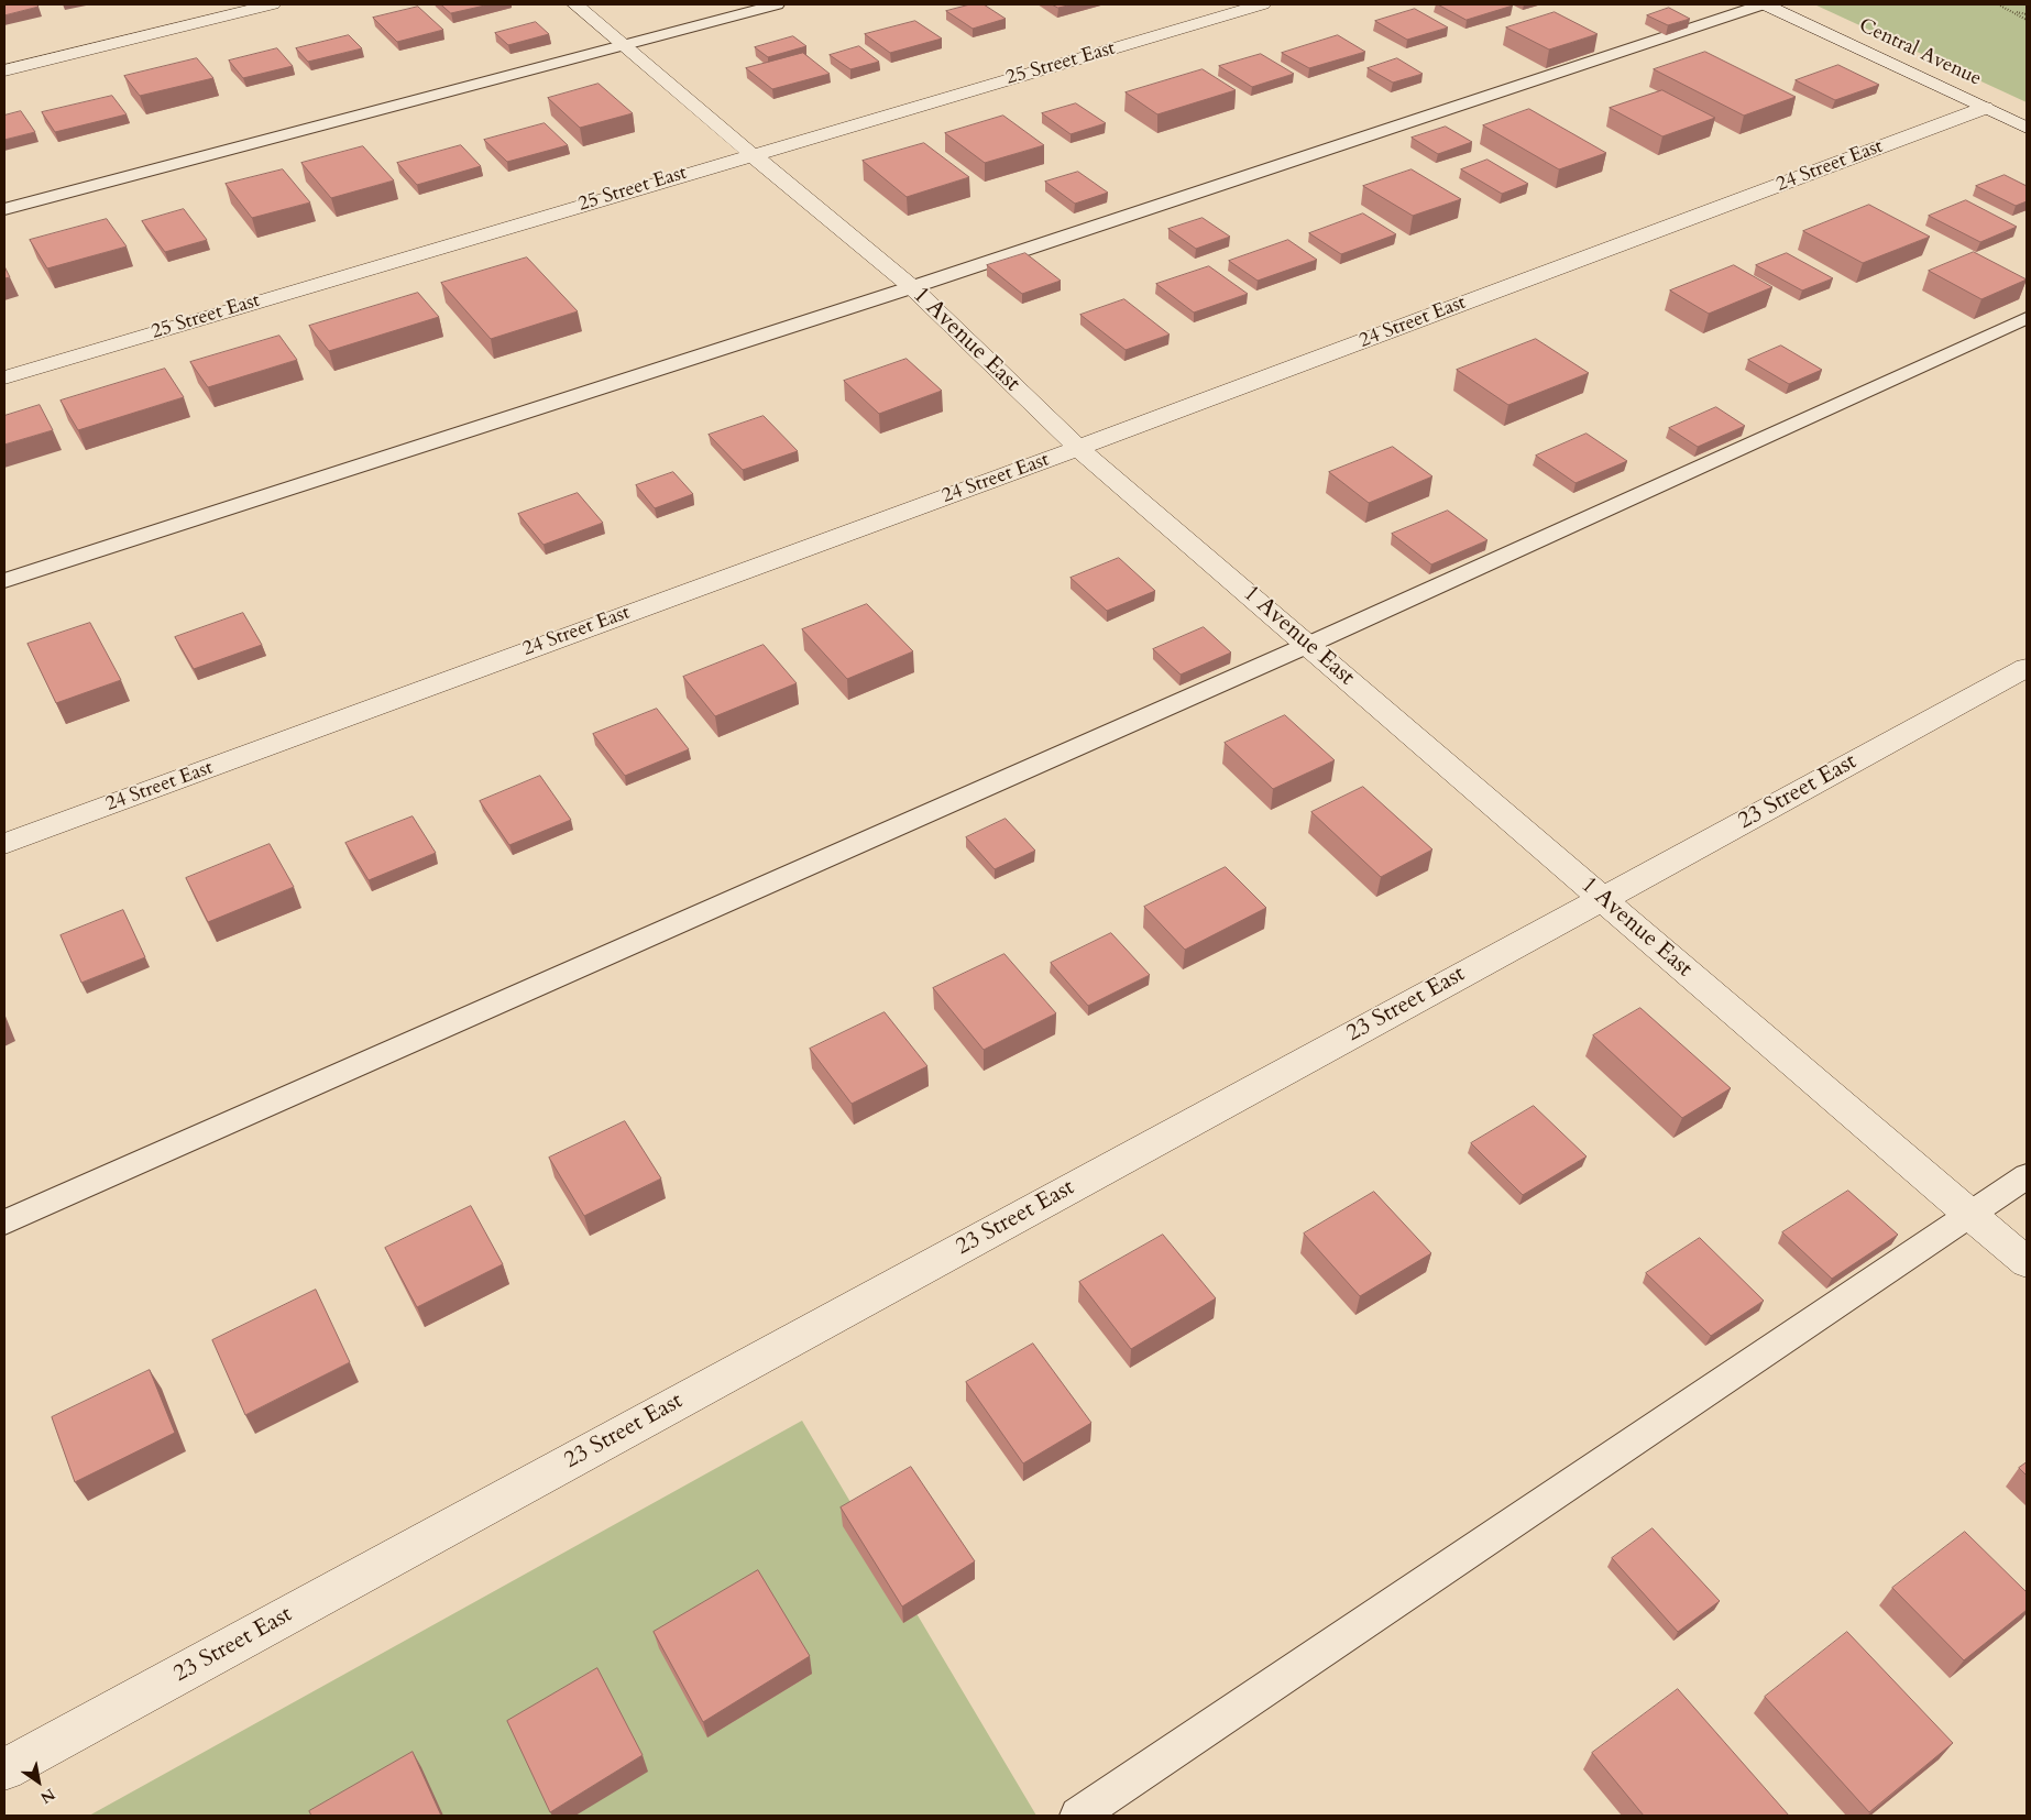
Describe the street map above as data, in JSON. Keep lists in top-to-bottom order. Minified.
{"streets":{"street":["Central Avenue","25 Street East","24 Street East","1 Avenue East","23 Street East"]},"crossings":[["Central Avenue","24 Street East"],["25 Street East","1 Avenue East"],["24 Street East","1 Avenue East"],["1 Avenue East","23 Street East"]],"north":"bottom right"}
